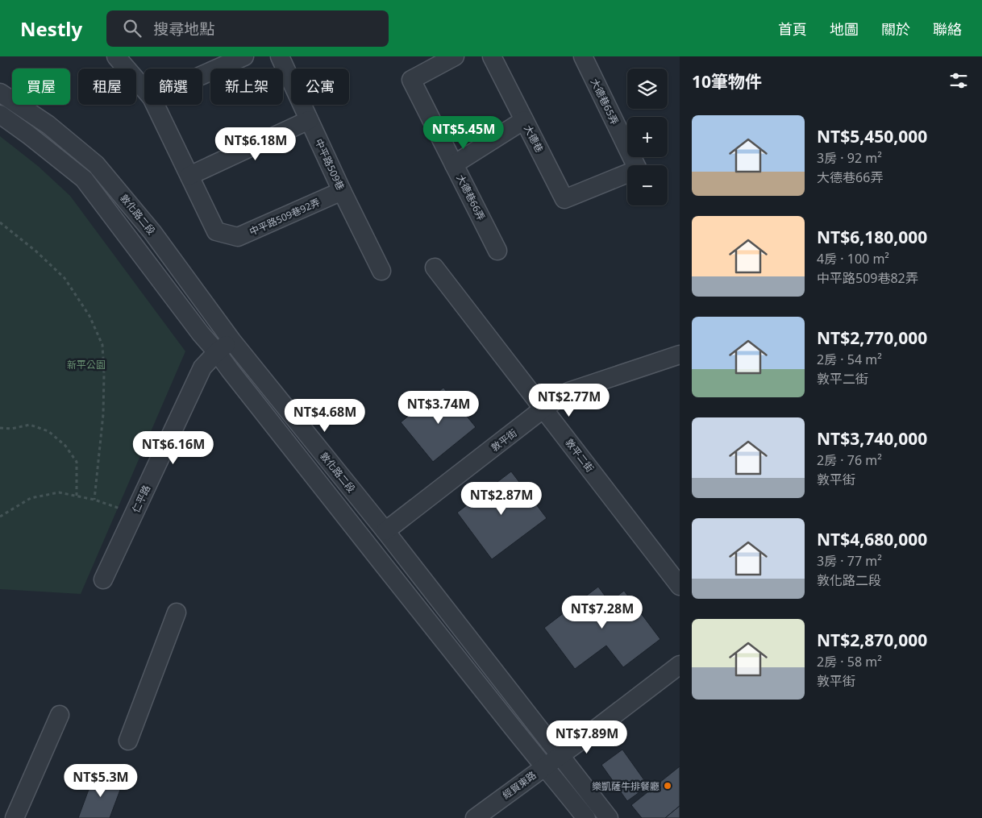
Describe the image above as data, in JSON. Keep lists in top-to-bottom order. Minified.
{"streets":{"street":["大德巷65弄","大德巷","中平路509巷","大德巷66弄","敦化路二段","中平路509巷92弄","敦平街","敦平二街","仁平路","經貿東路"]},"crossings":[["大德巷65弄","大德巷"],["中平路509巷","中平路509巷92弄"],["敦化路二段","敦平街"],["敦化路二段","仁平路"],["敦化路二段","經貿東路"],["敦平街","敦平二街"]],"parks":["新平公園"],"places":["樂凱薩牛排餐廳"],"page":{"header":"Nestly","search":"搜尋地點","nav":["首頁","地圖","關於","聯絡"],"heading":"10筆物件","map_buttons":["+","−"],"chip":["買屋","租屋","篩選","新上架","公寓"],"list":[{"name":"NT$5,450,000","note":"3房 · 92 m² · 大德巷66弄"},{"name":"NT$6,180,000","note":"4房 · 100 m² · 中平路509巷82弄"},{"name":"NT$2,770,000","note":"2房 · 54 m² · 敦平二街"},{"name":"NT$3,740,000","note":"2房 · 76 m² · 敦平街"},{"name":"NT$4,680,000","note":"3房 · 77 m² · 敦化路二段"},{"name":"NT$2,870,000","note":"2房 · 58 m² · 敦平街"}],"price":["NT$5.45M","NT$6.18M","NT$2.77M","NT$3.74M","NT$4.68M","NT$6.16M","NT$2.87M","NT$7.28M","NT$7.89M","NT$5.3M"]}}
